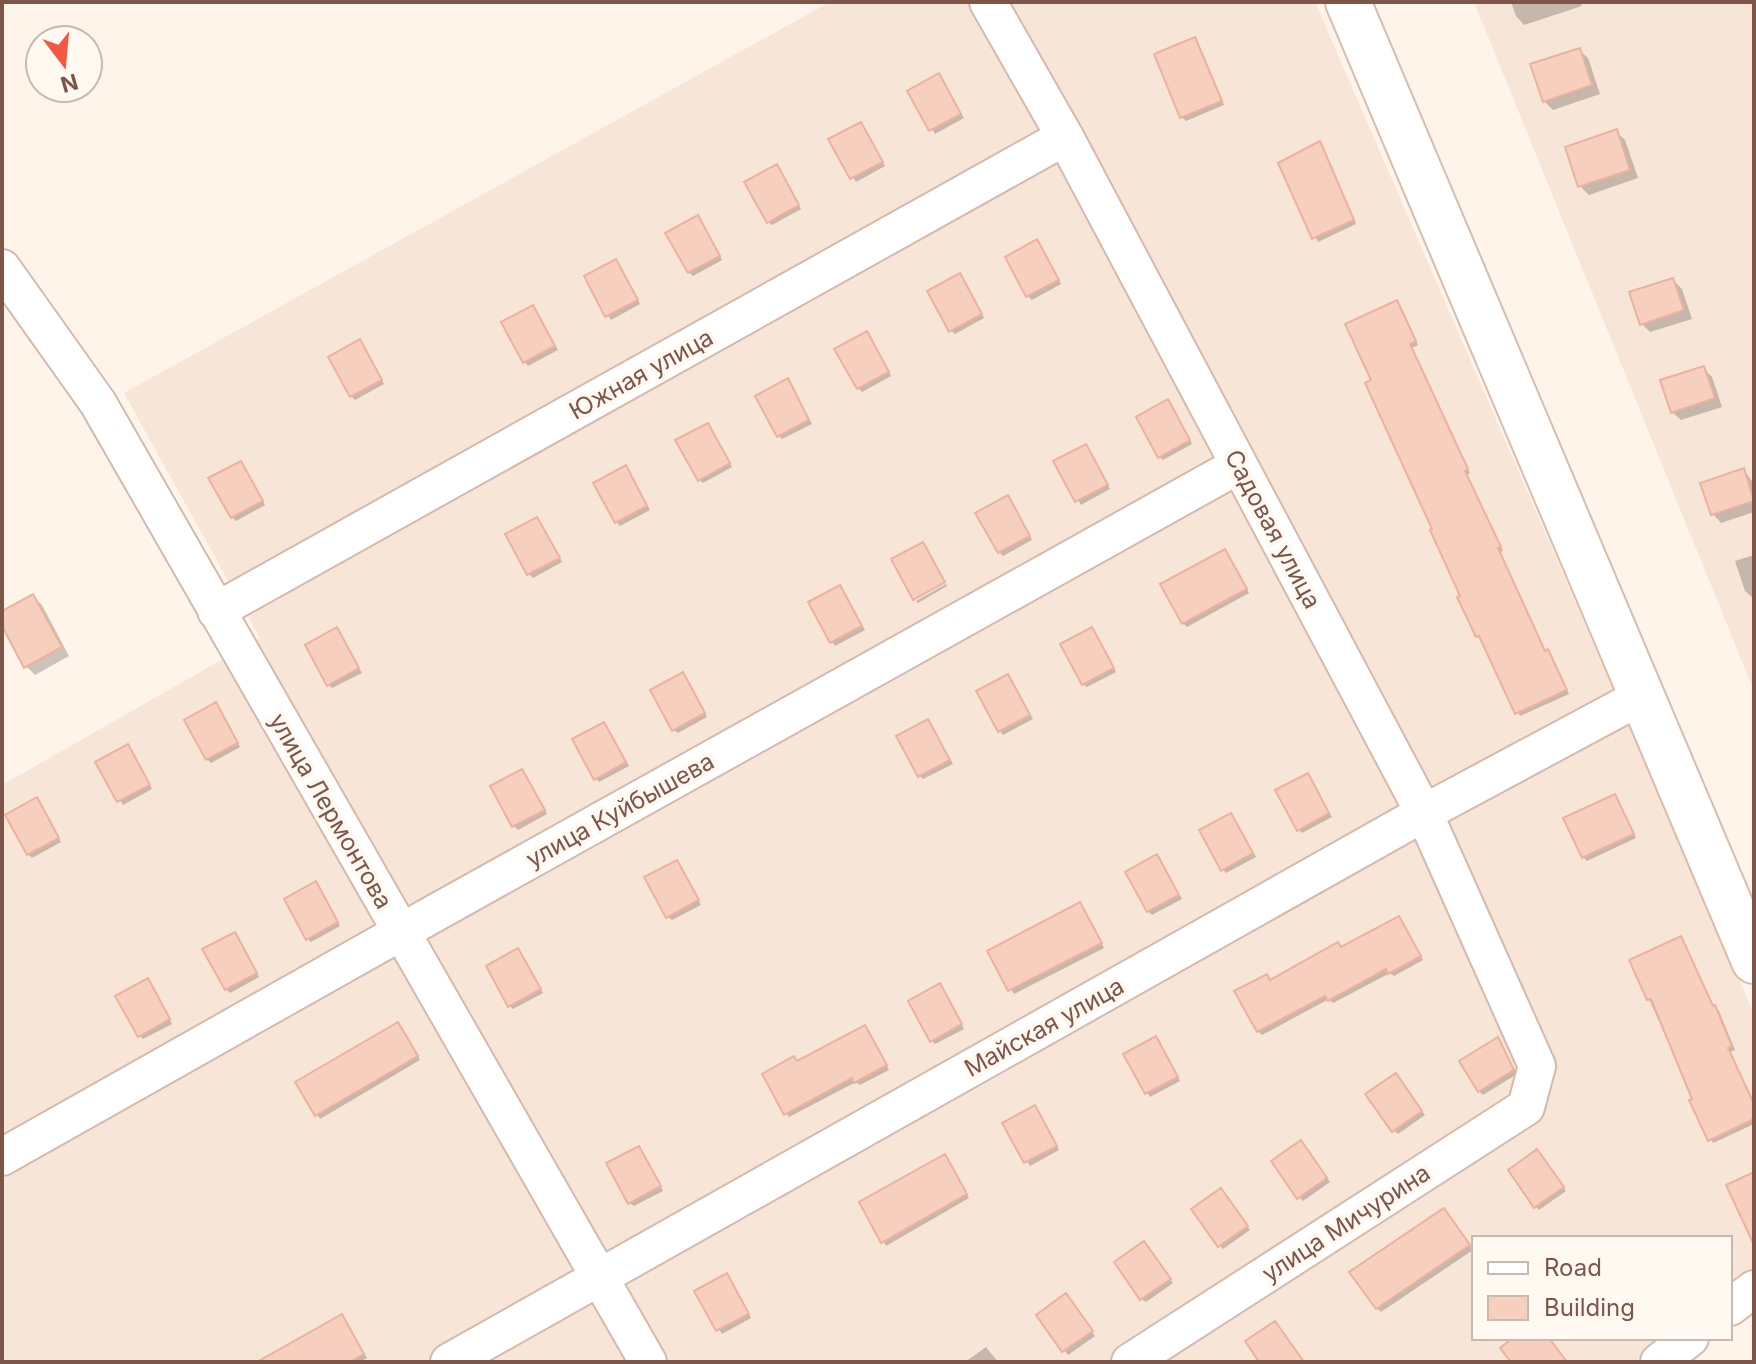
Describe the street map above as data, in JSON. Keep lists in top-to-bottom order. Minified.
{"streets":{"street":["Южная улица","Садовая улица","улица Куйбышева","улица Лермонтова","Майская улица","улица Мичурина"]},"crossings":[["Южная улица","Садовая улица"],["Южная улица","улица Лермонтова"],["Садовая улица","улица Куйбышева"],["Садовая улица","Майская улица"],["Садовая улица","улица Мичурина"],["улица Куйбышева","улица Лермонтова"],["улица Лермонтова","Майская улица"]],"legend":["Road","Building"],"north":"bottom"}
